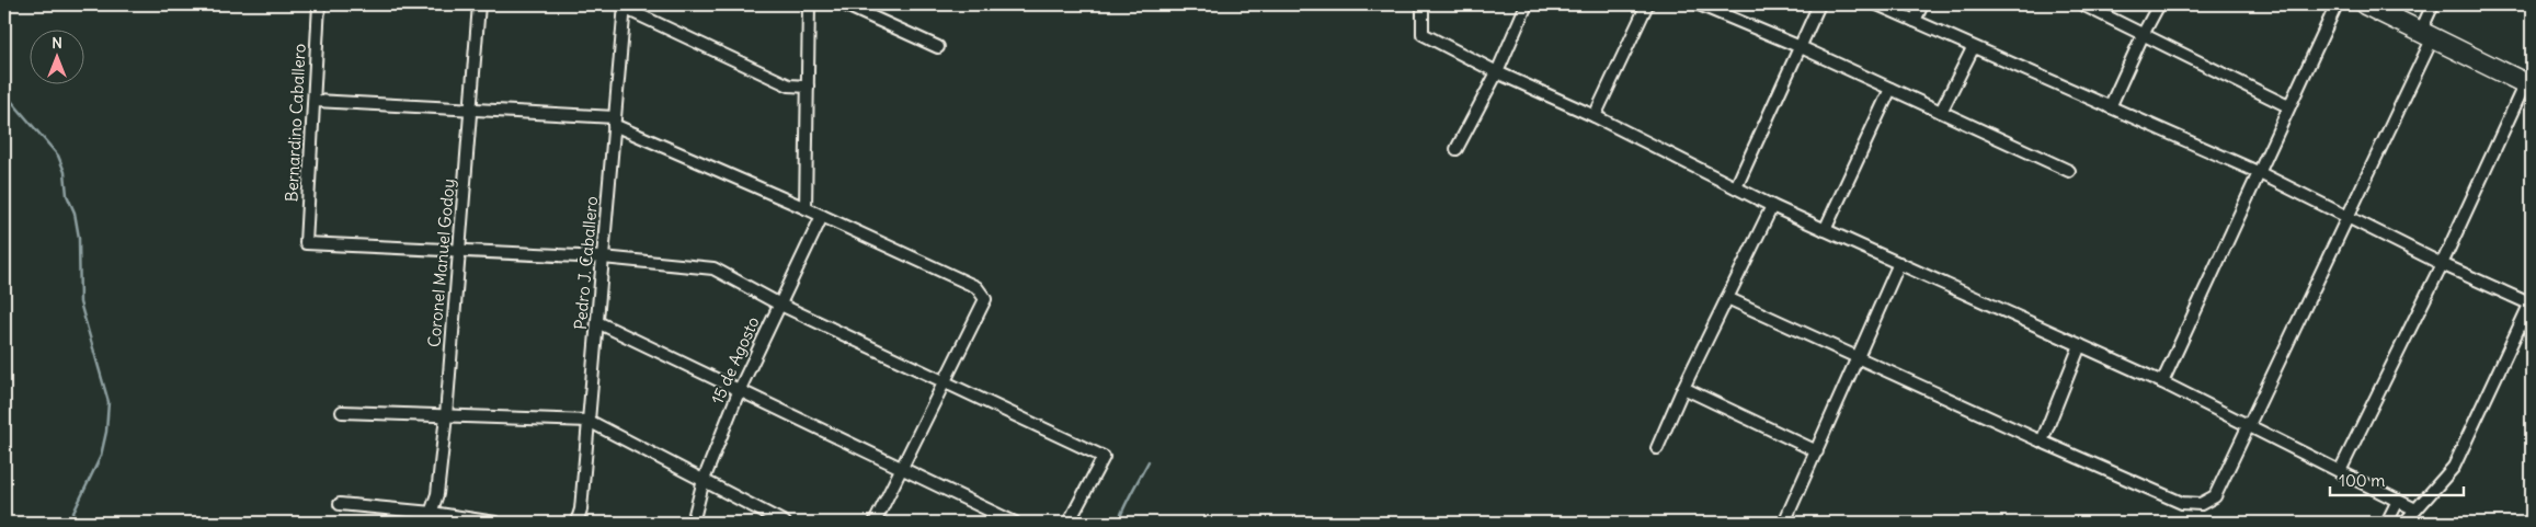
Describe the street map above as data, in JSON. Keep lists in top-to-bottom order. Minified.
{"streets":{"street":["Bernardino Caballero","Coronel Manuel Godoy","Pedro J. Caballero","15 de Agosto"]},"crossings":[["Bernardino Caballero","Coronel Manuel Godoy"]],"scale_bar":"100 m","north":"top"}
